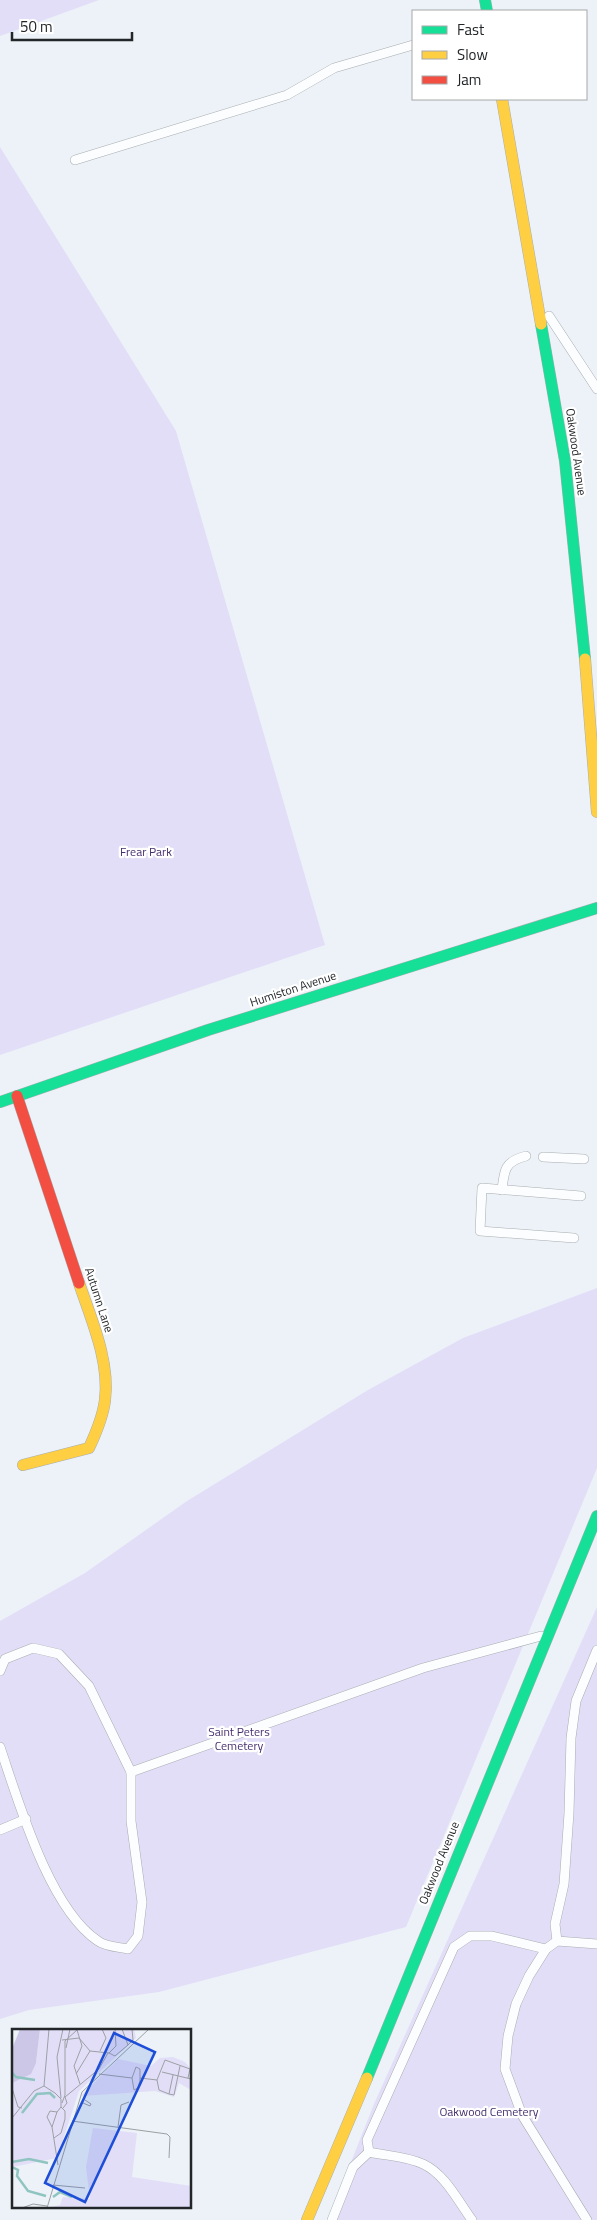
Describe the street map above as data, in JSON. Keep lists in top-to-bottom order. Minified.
{"streets":{"main road":["Oakwood Avenue","Humiston Avenue","Autumn Lane"]},"crossings":[["Humiston Avenue","Autumn Lane"]],"parks":["Frear Park","Saint Peters Cemetery","Oakwood Cemetery"],"legend":["Fast","Slow","Jam"],"scale_bar":"50 m"}
